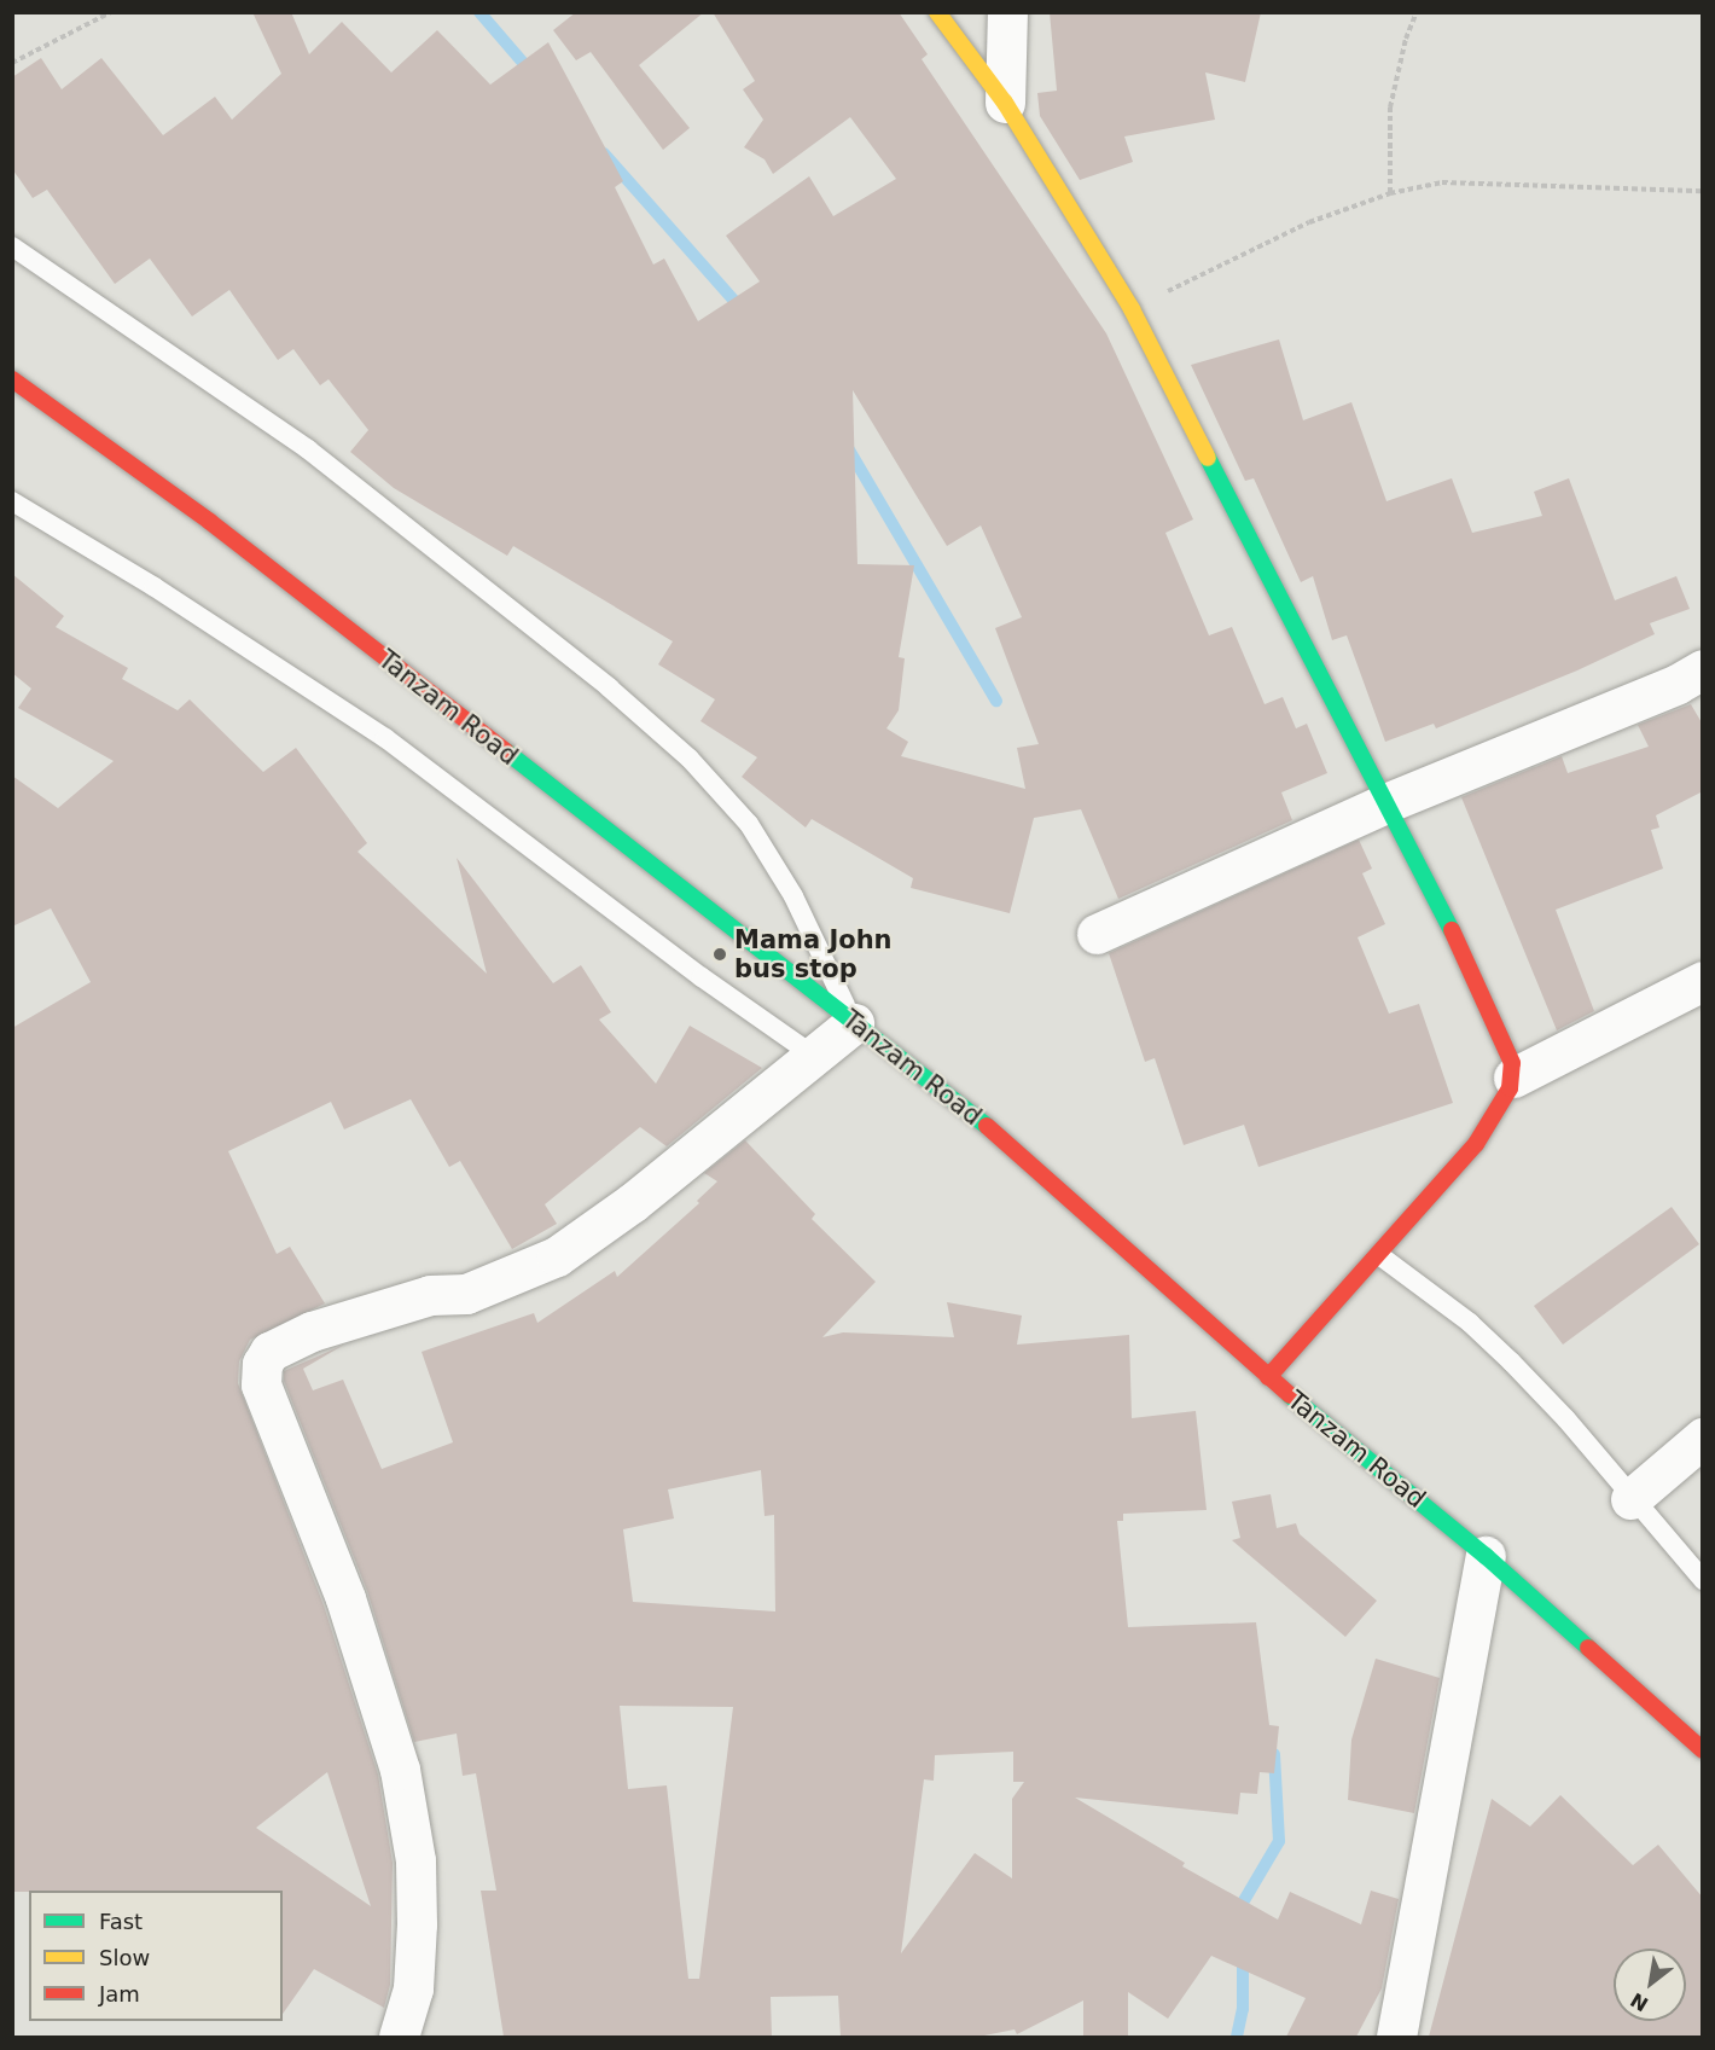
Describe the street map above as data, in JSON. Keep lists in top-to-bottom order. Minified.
{"streets":{"main road":["Tanzam Road"]},"places":["Mama John bus stop"],"legend":["Fast","Slow","Jam"],"north":"bottom left"}
